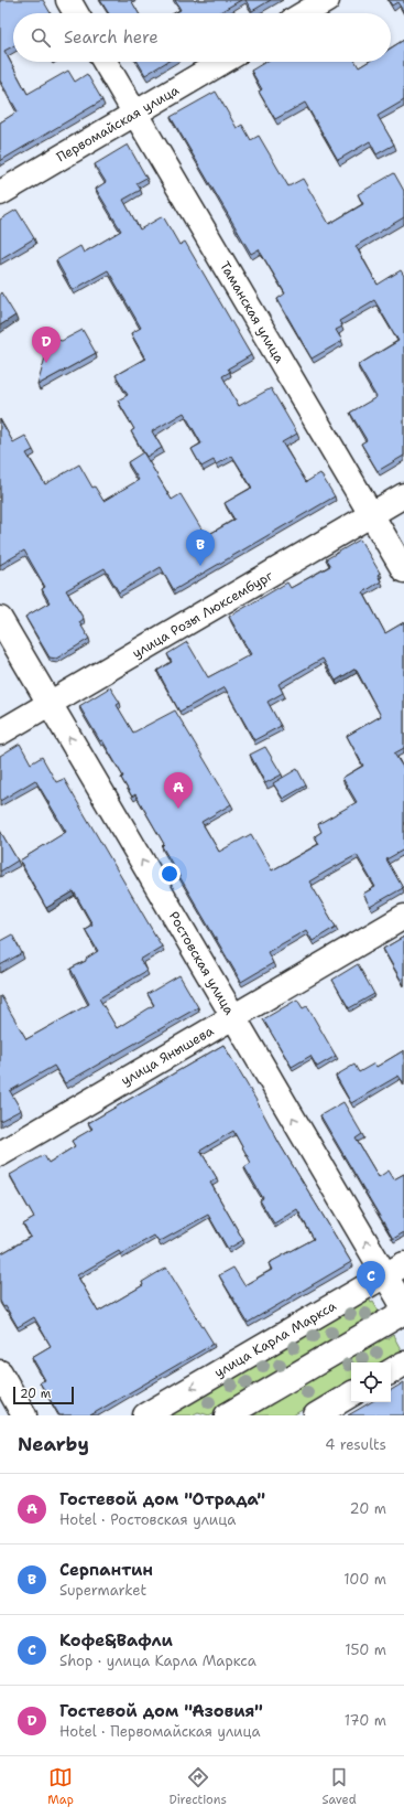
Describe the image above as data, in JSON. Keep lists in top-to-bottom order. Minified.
{"streets":{"street":["Первомайская улица","Таманская улица","улица Розы Люксембург","Ростовская улица","улица Янышева","улица Карла Маркса"]},"crossings":[["Первомайская улица","Таманская улица"],["Таманская улица","улица Розы Люксембург"],["улица Розы Люксембург","Ростовская улица"],["Ростовская улица","улица Янышева"],["Ростовская улица","улица Карла Маркса"]],"one_way":["Ростовская улица"],"scale_bar":"20 m","page":{"search":"Search here","pins":["D","B","A","C"],"scale":"20 m","heading":["Nearby","4 results"],"list":[{"mark":"A","name":"Гостевой дом \"Отрада\"","note":"Hotel · Ростовская улица","value":"20 m"},{"mark":"B","name":"Серпантин","note":"Supermarket","value":"100 m"},{"mark":"C","name":"Кофе&Вафли","note":"Shop · улица Карла Маркса","value":"150 m"},{"mark":"D","name":"Гостевой дом \"Азовия\"","note":"Hotel · Первомайская улица","value":"170 m"}],"nav":["Map","Directions","Saved"]}}
